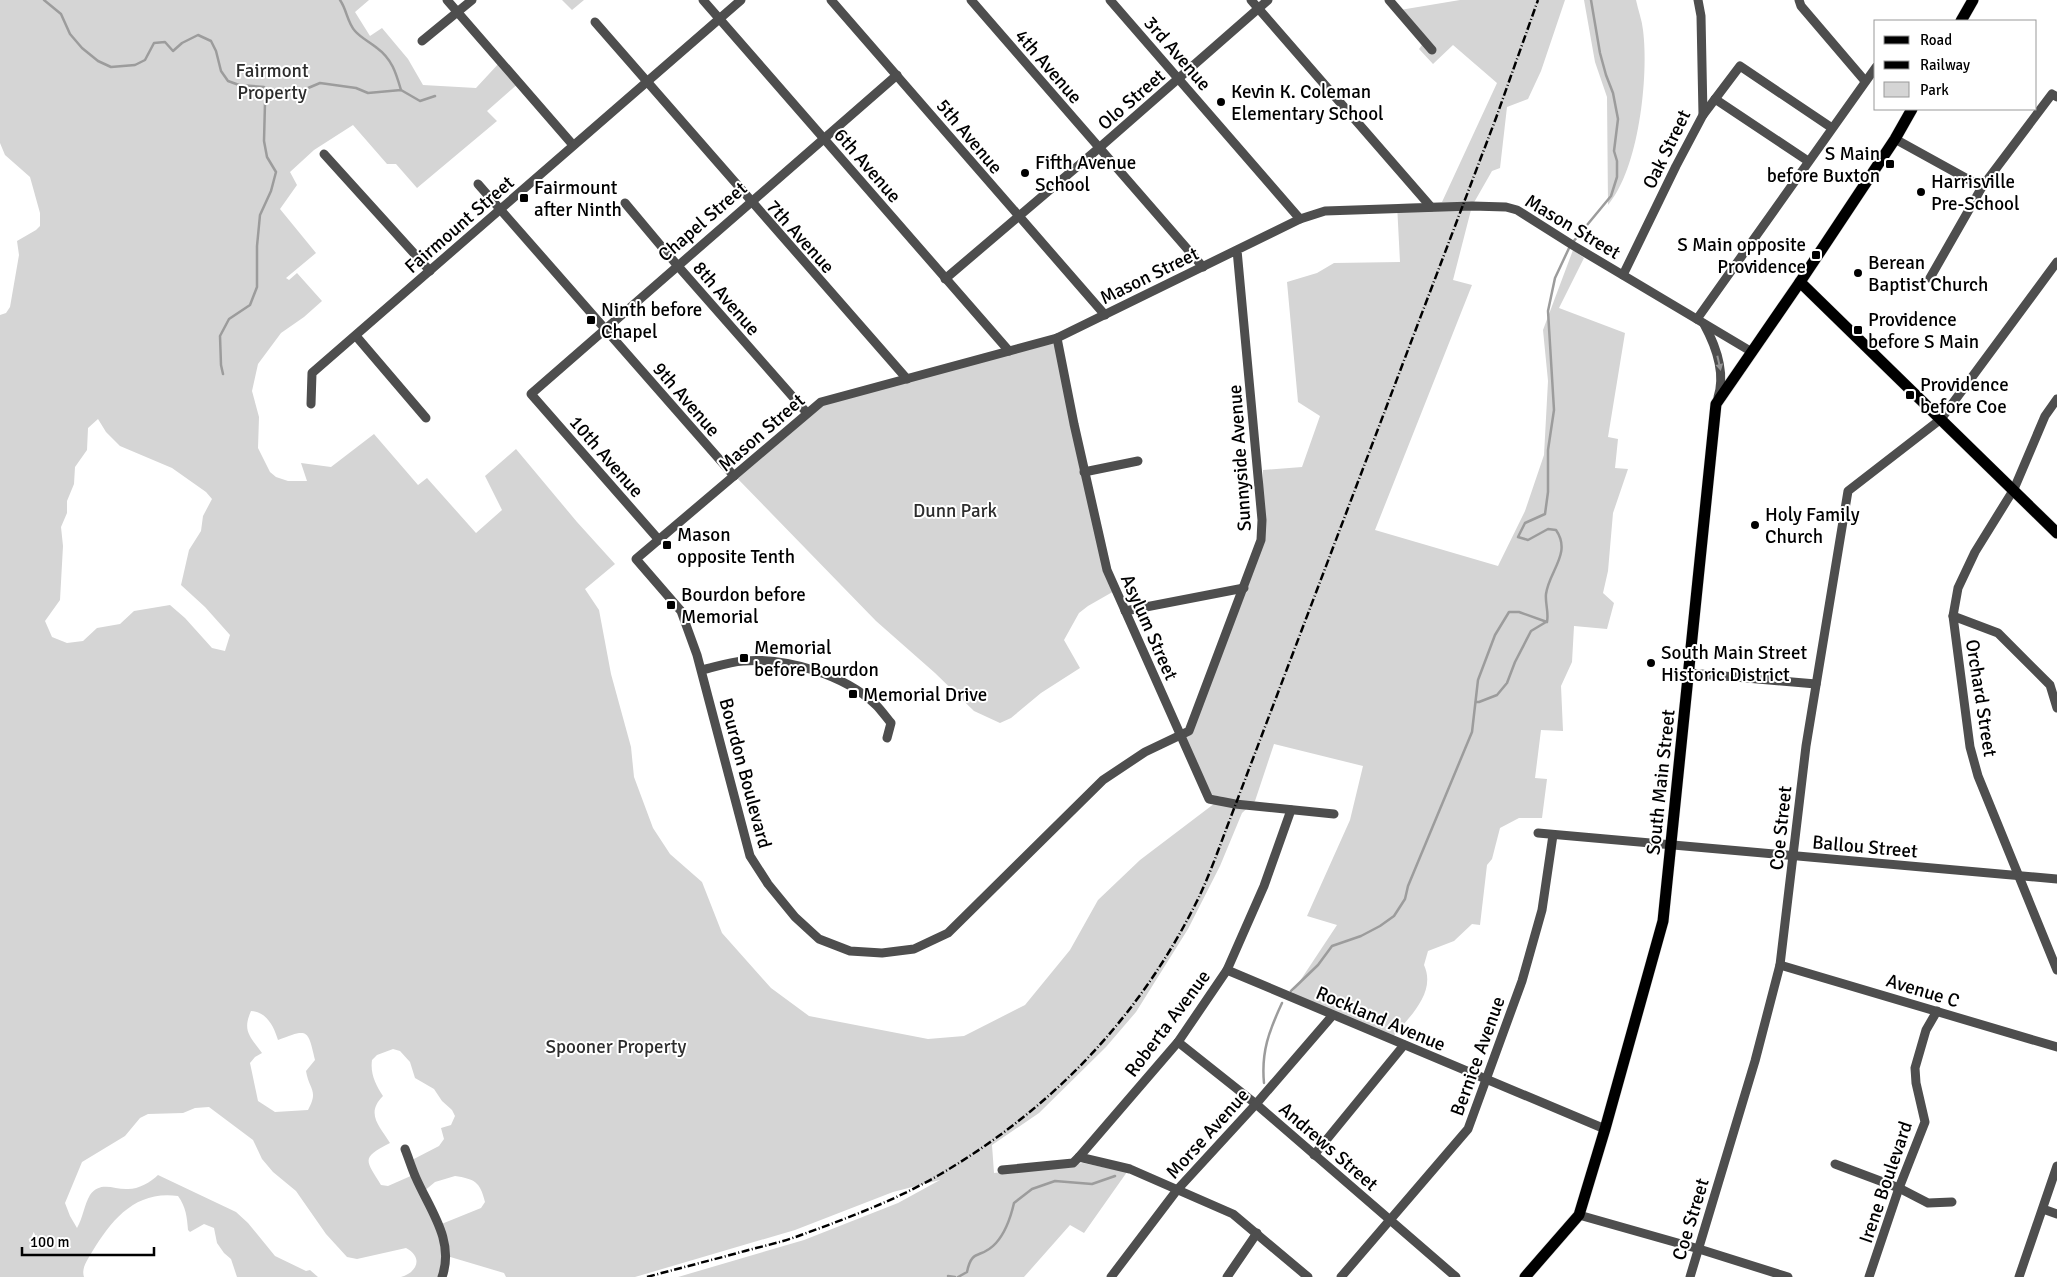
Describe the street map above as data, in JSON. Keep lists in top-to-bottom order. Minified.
{"streets":{"main road":["South Main Street"],"street":["3rd Avenue","4th Avenue","Olo Street","5th Avenue","Oak Street","6th Avenue","Chapel Street","Fairmount Street","Mason Street","7th Avenue","8th Avenue","9th Avenue","10th Avenue","Sunnyside Avenue","Asylum Street","Orchard Street","Bourdon Boulevard","Coe Street","Ballou Street","Avenue C","Rockland Avenue","Roberta Avenue","Bernice Avenue","Morse Avenue","Andrews Street","Irene Boulevard"]},"crossings":[["3rd Avenue","Olo Street"],["3rd Avenue","Mason Street"],["4th Avenue","Olo Street"],["4th Avenue","Mason Street"],["Olo Street","5th Avenue"],["Olo Street","6th Avenue"],["5th Avenue","Chapel Street"],["5th Avenue","Mason Street"],["Oak Street","Mason Street"],["6th Avenue","Chapel Street"],["6th Avenue","Fairmount Street"],["6th Avenue","Mason Street"],["Chapel Street","7th Avenue"],["Chapel Street","8th Avenue"],["Chapel Street","9th Avenue"],["Chapel Street","10th Avenue"],["Fairmount Street","7th Avenue"],["Fairmount Street","9th Avenue"],["Mason Street","7th Avenue"],["Mason Street","8th Avenue"],["Mason Street","9th Avenue"],["Mason Street","10th Avenue"],["Mason Street","Sunnyside Avenue"],["Mason Street","Asylum Street"],["Mason Street","Bourdon Boulevard"],["Mason Street","South Main Street"],["Sunnyside Avenue","Asylum Street"],["Sunnyside Avenue","Bourdon Boulevard"],["Asylum Street","Bourdon Boulevard"],["Asylum Street","Roberta Avenue"],["Orchard Street","Ballou Street"],["South Main Street","Ballou Street"],["South Main Street","Rockland Avenue"],["Coe Street","Ballou Street"],["Coe Street","Avenue C"],["Ballou Street","Bernice Avenue"],["Avenue C","Irene Boulevard"],["Rockland Avenue","Roberta Avenue"],["Rockland Avenue","Bernice Avenue"],["Rockland Avenue","Morse Avenue"],["Roberta Avenue","Andrews Street"],["Bernice Avenue","Andrews Street"],["Morse Avenue","Andrews Street"]],"parks":["Fairmont Property","Dunn Park","Spooner Property"],"places":{"other":["Kevin K. Coleman Elementary School","Fifth Avenue School","Harrisville Pre-School","Berean Baptist Church","Holy Family Church","South Main Street Historic District"],"transit":["S Main before Buxton","Fairmount after Ninth","S Main opposite Providence","Ninth before Chapel","Providence before S Main","Providence before Coe","Mason opposite Tenth","Bourdon before Memorial","Memorial before Bourdon","Memorial Drive"]},"legend":["Road","Railway","Park"],"scale_bar":"100 m"}
